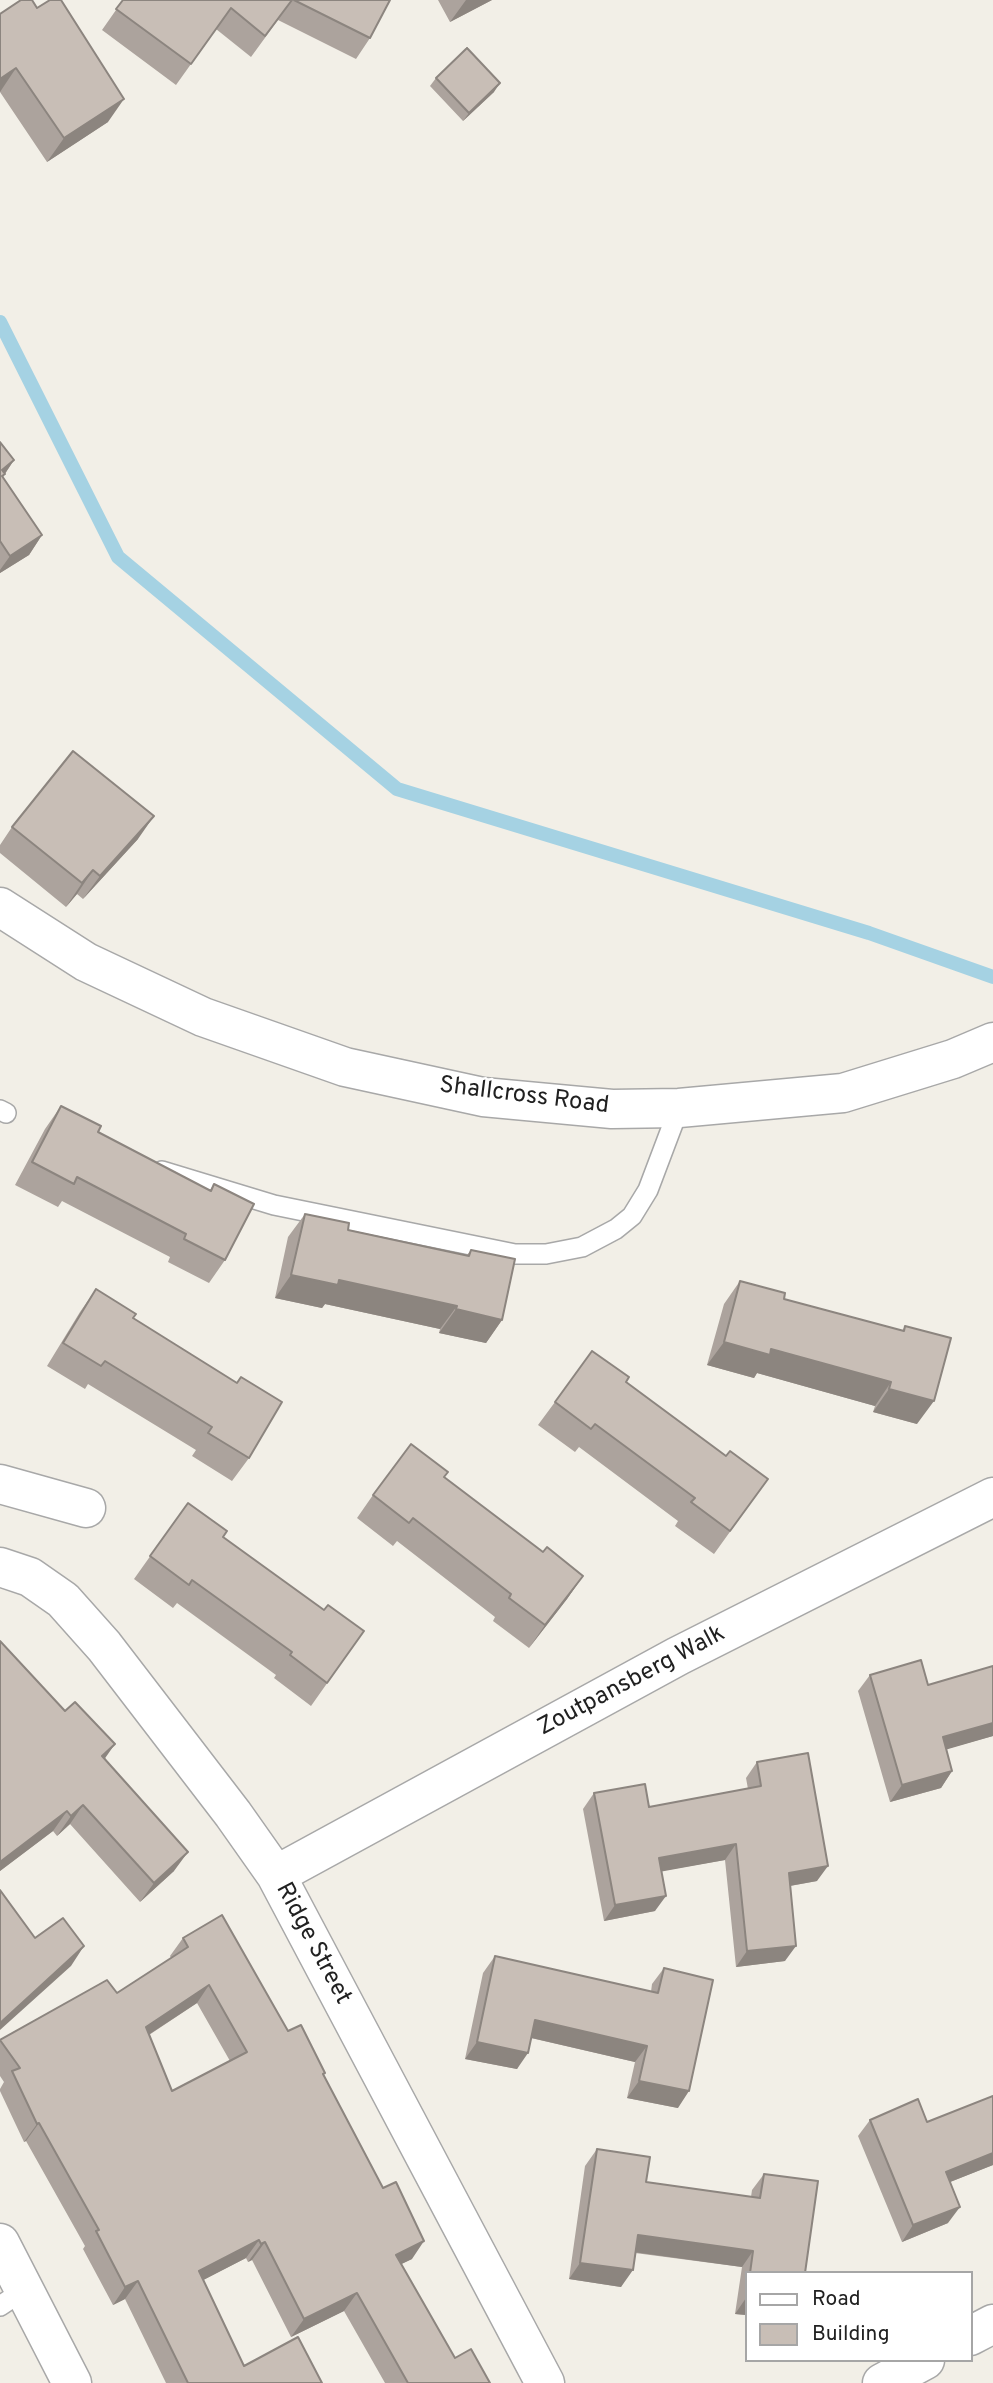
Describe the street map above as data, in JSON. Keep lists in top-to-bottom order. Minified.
{"streets":{"street":["Shallcross Road","Zoutpansberg Walk","Ridge Street"]},"crossings":[["Zoutpansberg Walk","Ridge Street"]],"legend":["Road","Building"]}
